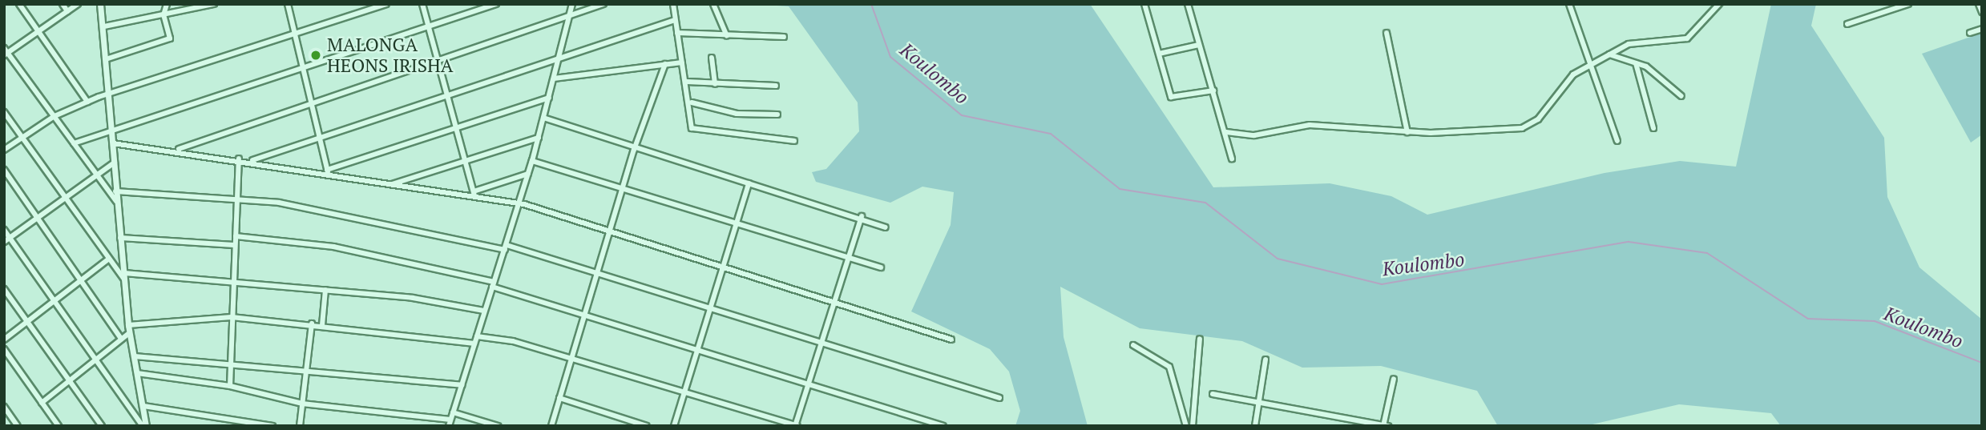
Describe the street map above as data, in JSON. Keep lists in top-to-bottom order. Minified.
{"water":["Koulombo"],"places":["MALONGA HEONS IRISHA"]}
